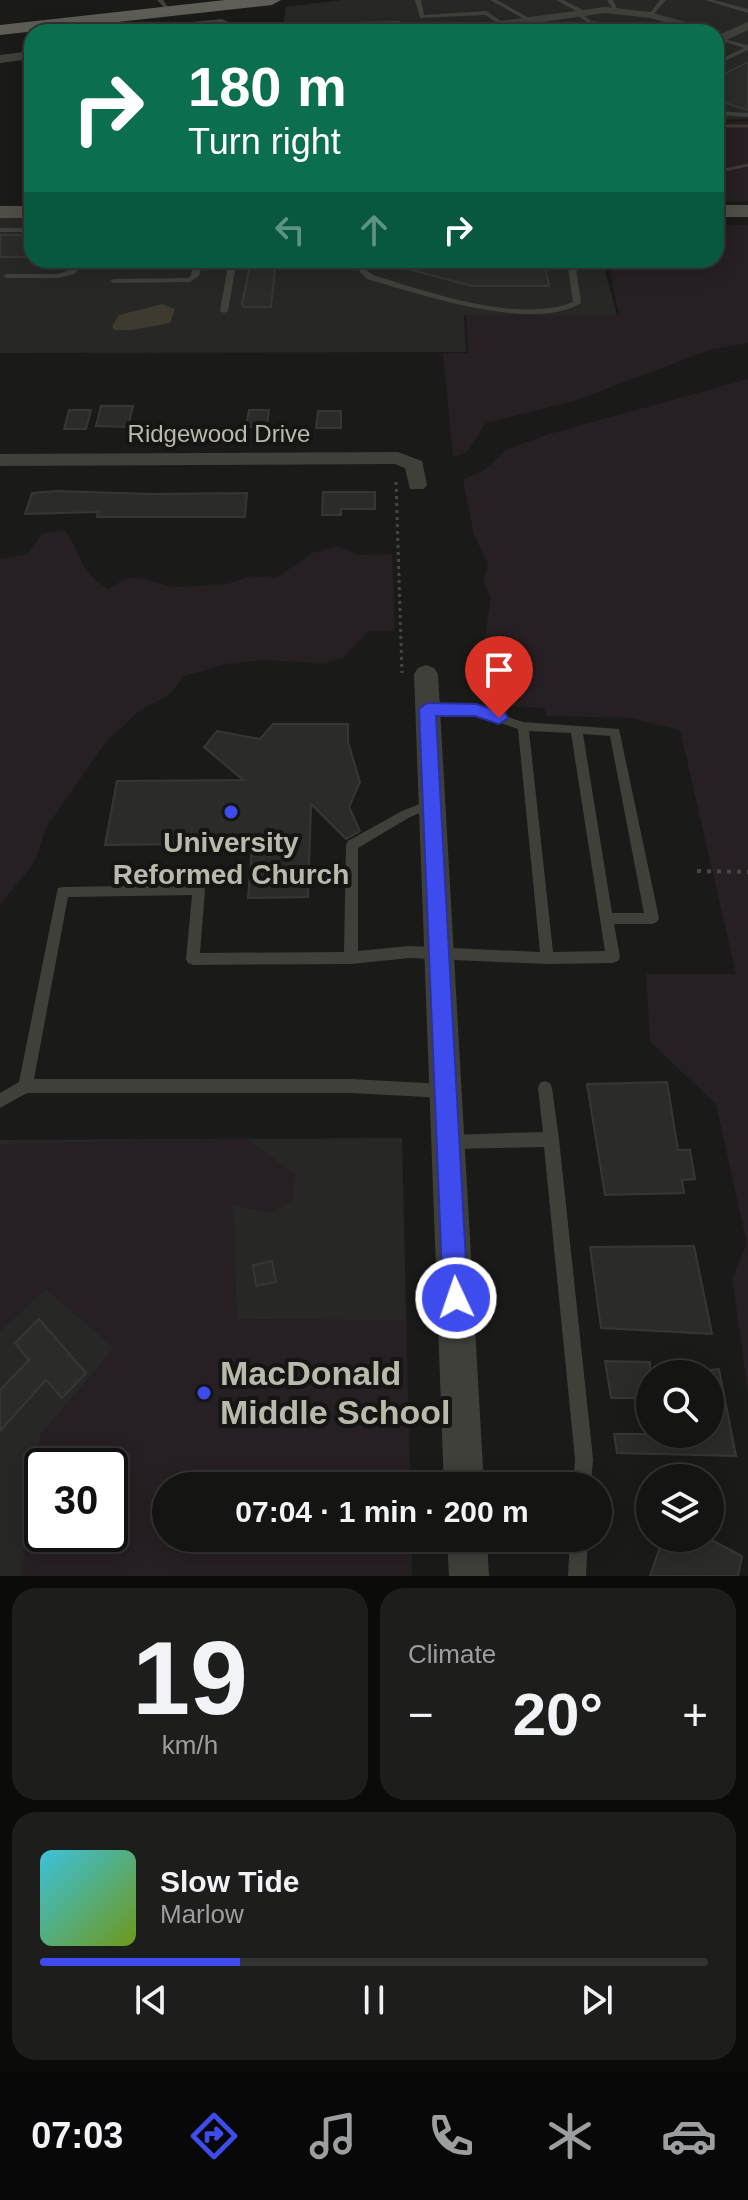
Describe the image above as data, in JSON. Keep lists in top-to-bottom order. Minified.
{"streets":{"street":["Ridgewood Drive"]},"places":["University Reformed Church","MacDonald Middle School"],"page":{"turn":["180 m","Turn right"],"limit":"30","trip":"07:04 · 1 min · 200 m","tile":[["19","km/h"],"Climate"],"heat":["−","20°","+"],"song":["Slow Tide","Marlow"],"tabs":"07:03"}}
